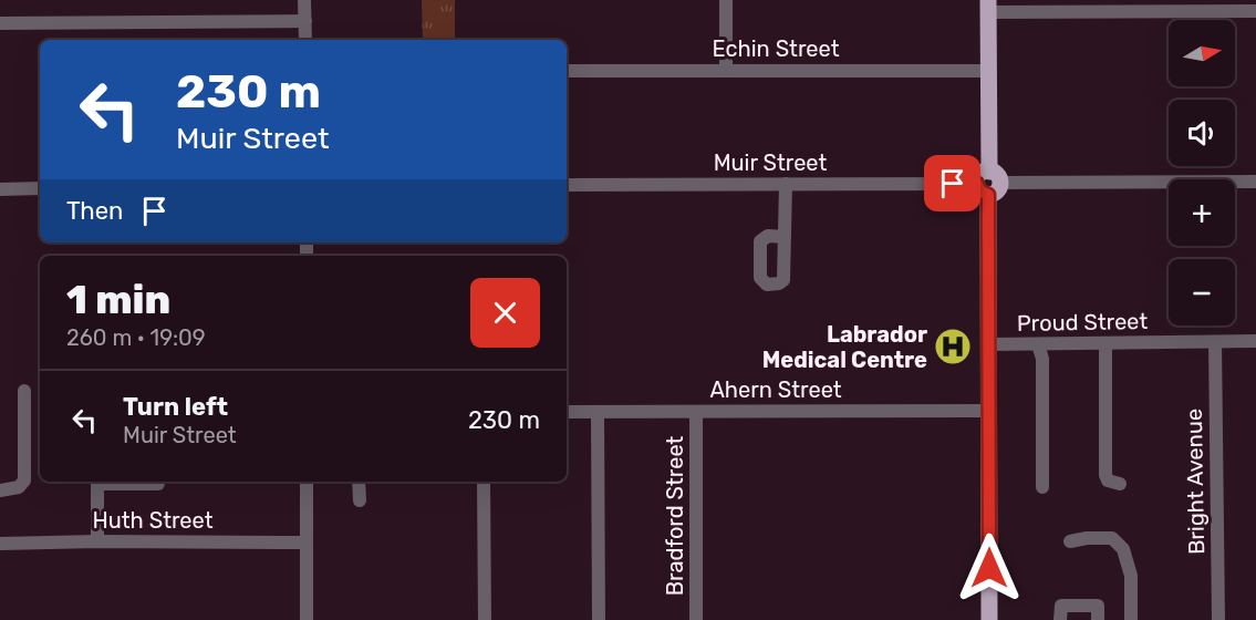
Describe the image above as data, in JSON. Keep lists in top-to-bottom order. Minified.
{"streets":{"street":["Echin Street","Muir Street","Proud Street","Ahern Street","Bright Avenue","Bradford Street","Huth Street"]},"crossings":[["Proud Street","Bright Avenue"],["Ahern Street","Bradford Street"]],"places":{"hospital":["Labrador Medical Centre"]},"north":"right","page":{"map_buttons":["+","−"],"turn":["230 m","Muir Street"],"then":"Then","heading":["1 min","260 m · 19:09"],"list":[{"name":"Turn left","note":"Muir Street","value":"230 m"}]}}
